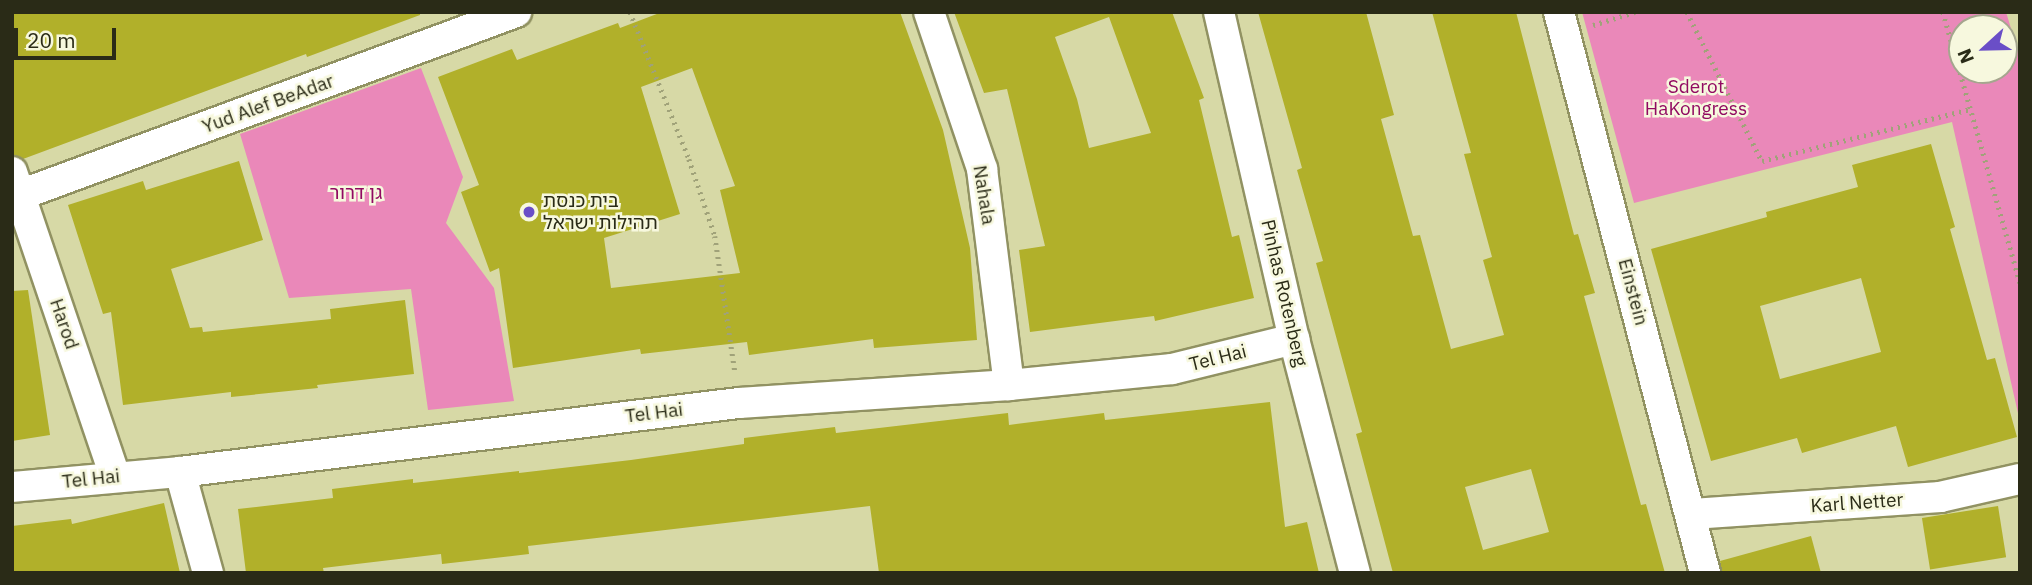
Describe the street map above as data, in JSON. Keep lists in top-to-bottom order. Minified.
{"streets":{"street":["Yud Alef BeAdar","Nahala","Einstein","Pinhas Rotenberg","Harod","Tel Hai","Karl Netter"]},"crossings":[["Yud Alef BeAdar","Harod"],["Nahala","Tel Hai"],["Einstein","Karl Netter"],["Pinhas Rotenberg","Tel Hai"],["Harod","Tel Hai"]],"parks":["Sderot HaKongress","גן דרור"],"places":["בית כנסת תהילות ישראל"],"scale_bar":"20 m","north":"left"}
